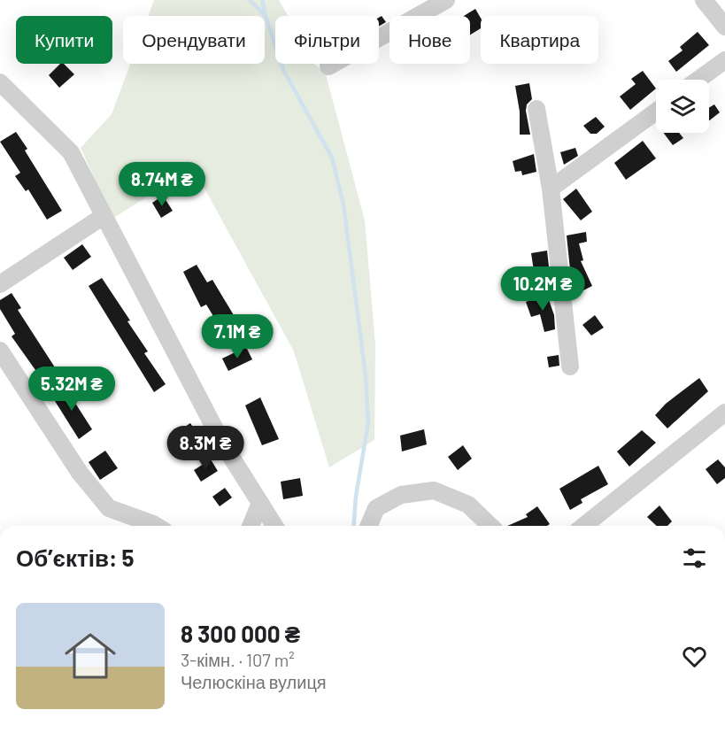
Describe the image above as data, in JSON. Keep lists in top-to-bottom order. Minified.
{"page":{"chip":["Купити","Орендувати","Фільтри","Нове","Квартира"],"price":["8.74M ₴","10.2M ₴","7.1M ₴","5.32M ₴","8.3M ₴"],"heading":"Об’єктів: 5","list":[{"name":"8 300 000 ₴","note":"3-кімн. · 107 m² · Челюскіна вулиця"}]}}
